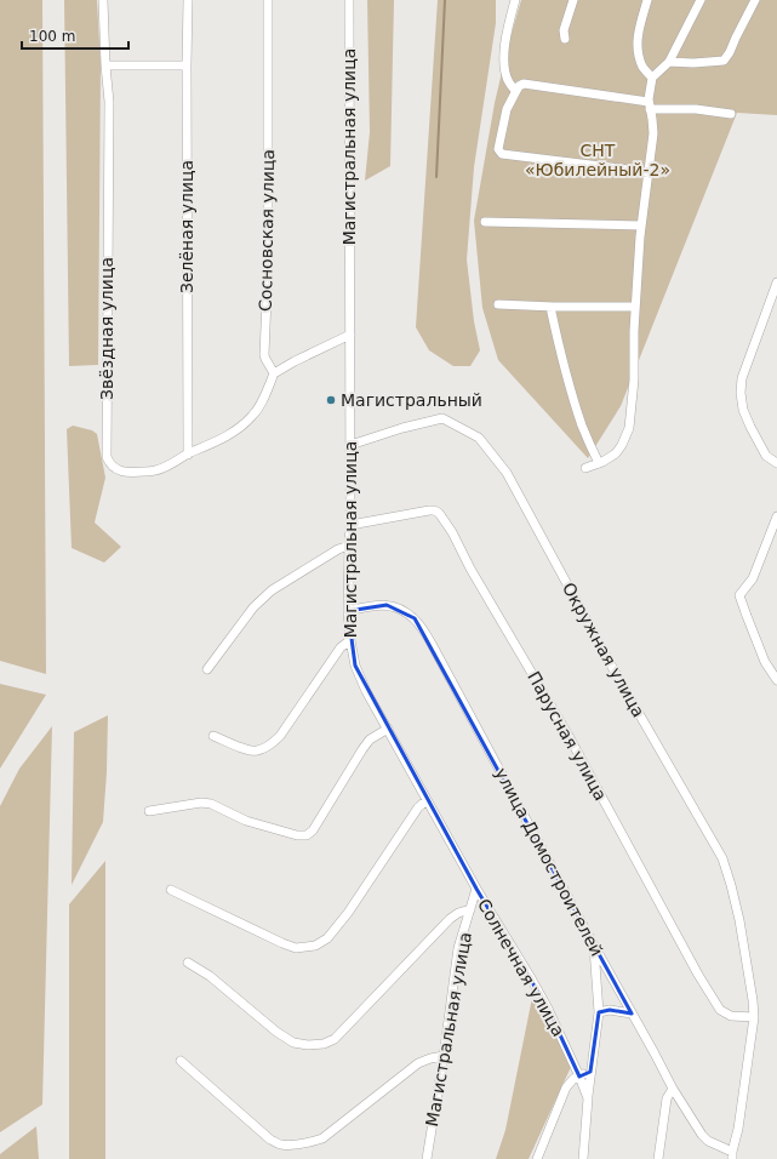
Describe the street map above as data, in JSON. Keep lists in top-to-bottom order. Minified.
{"streets":{"street":["Магистральная улица","Зелёная улица","Сосновская улица","Звёздная улица","Окружная улица","Парусная улица","улица Домостроителей","Солнечная улица"]},"crossings":[["Магистральная улица","Окружная улица"],["Магистральная улица","Парусная улица"],["Магистральная улица","улица Домостроителей"],["Магистральная улица","Солнечная улица"],["Зелёная улица","Звёздная улица"],["Сосновская улица","Звёздная улица"],["Окружная улица","Парусная улица"],["Окружная улица","улица Домостроителей"]],"parks":["СНТ «Юбилейный-2»"],"places":["Магистральный"],"scale_bar":"100 m"}
